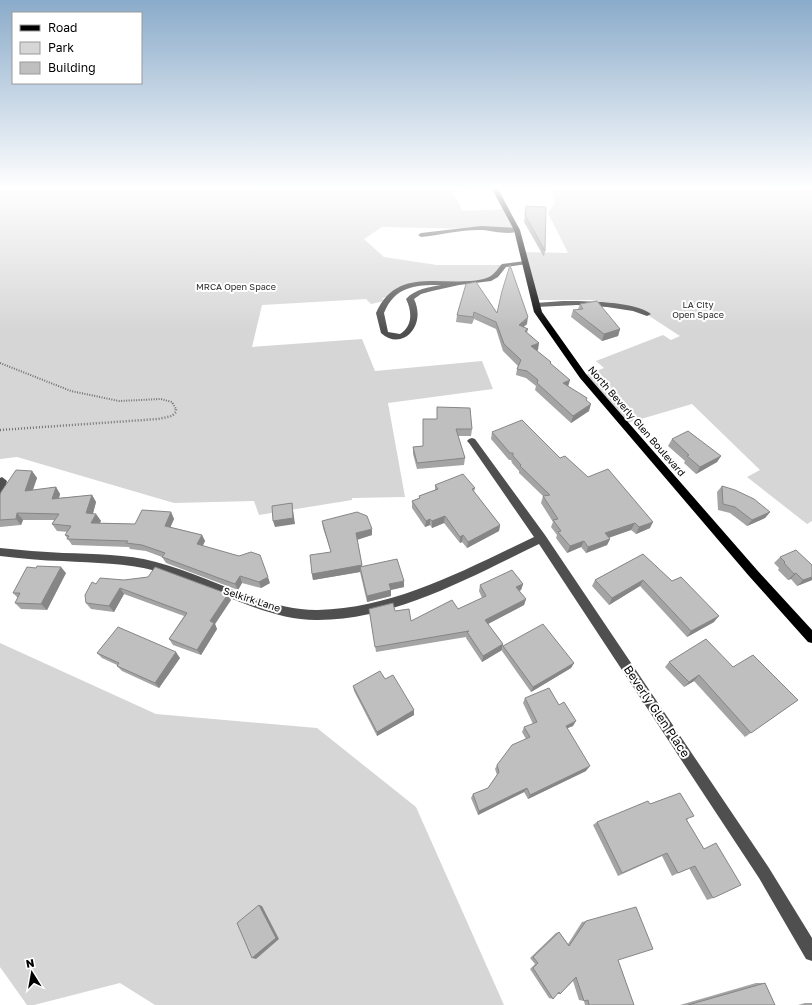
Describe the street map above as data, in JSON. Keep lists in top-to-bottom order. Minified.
{"streets":{"main road":["North Beverly Glen Boulevard"],"street":["Selkirk Lane","Beverly Glen Place"]},"crossings":[["Selkirk Lane","Beverly Glen Place"]],"parks":["MRCA Open Space","LA City Open Space"],"legend":["Road","Park","Building"],"north":"top"}
